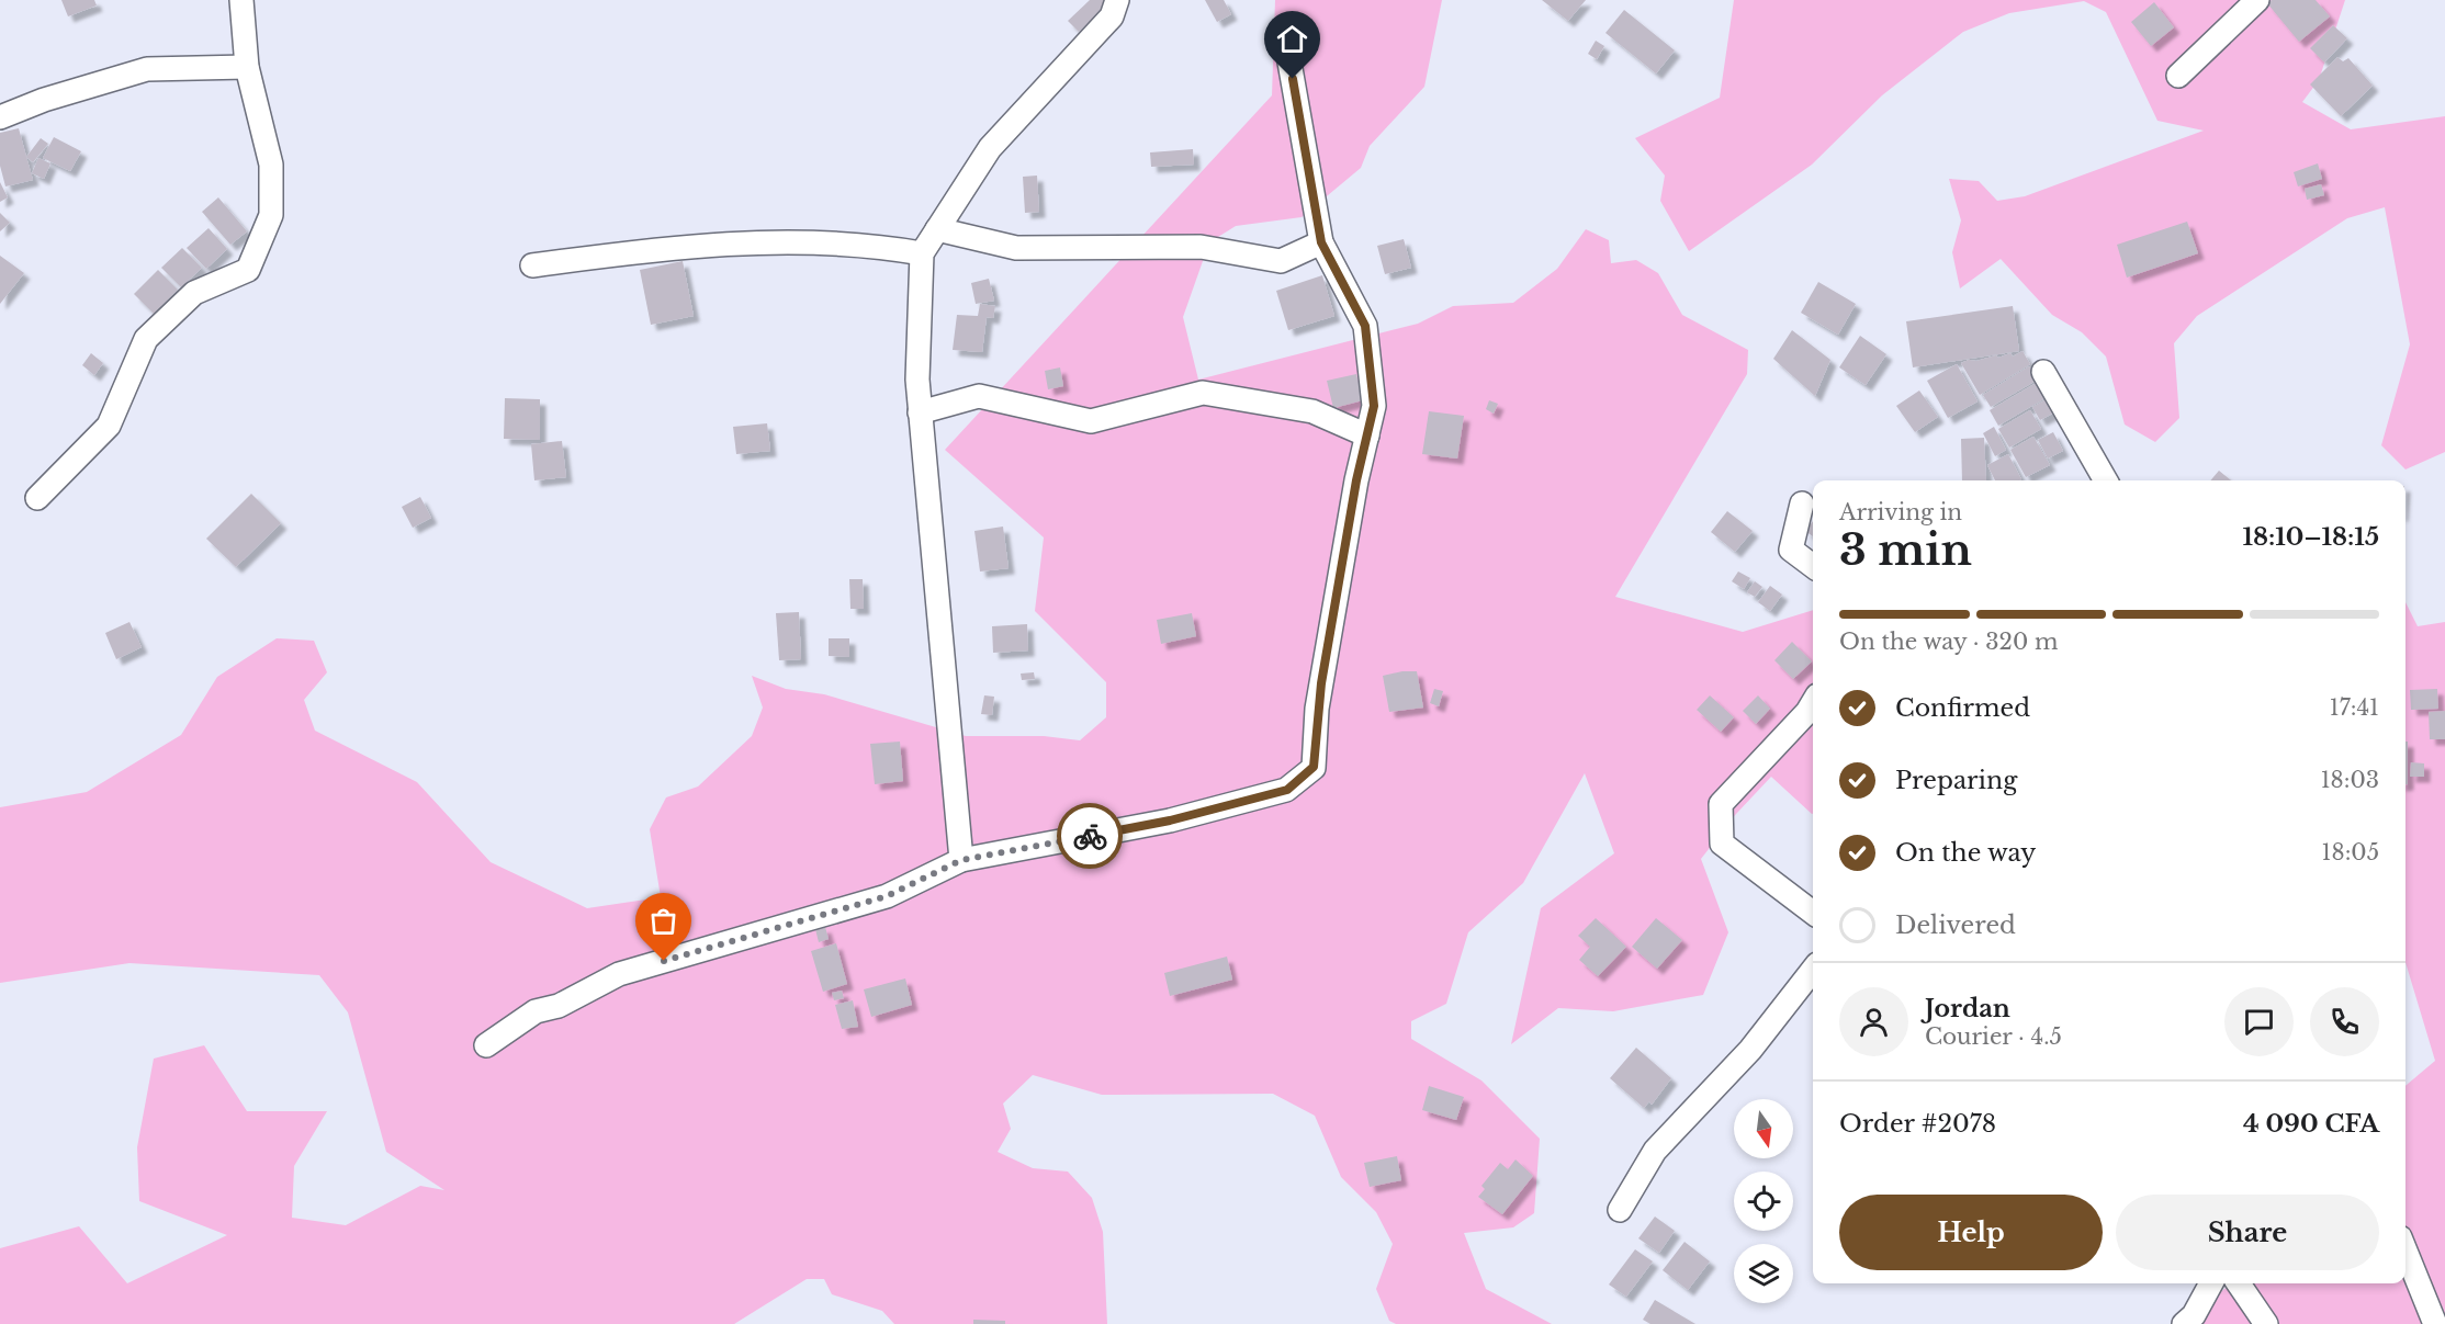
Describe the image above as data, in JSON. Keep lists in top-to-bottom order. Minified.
{"north":"bottom","page":{"heading":["3 min","Arriving in","18:10–18:15"],"panel":["Jordan","Courier · 4.5","Order #2078","4 090 CFA"],"bar":"On the way · 320 m","list":[["Confirmed","17:41"],["Preparing","18:03"],["On the way","18:05"],"Delivered"],"buttons":["Help","Share"]}}
